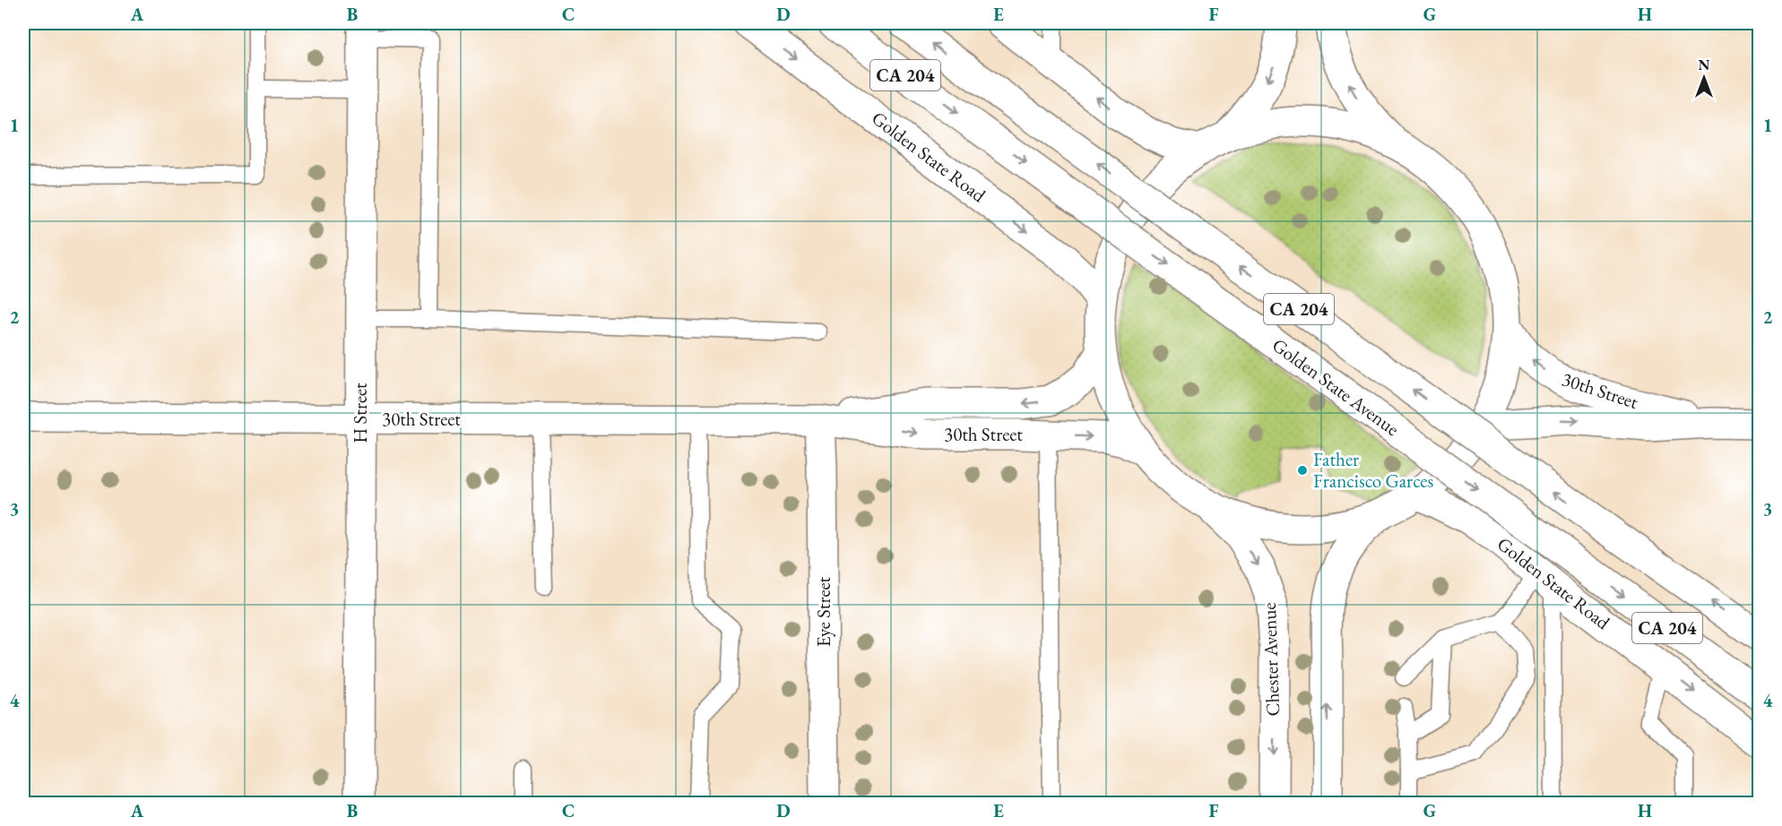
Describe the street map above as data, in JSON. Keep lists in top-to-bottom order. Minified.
{"streets":{"main road":["CA 204","Golden State Road","Golden State Avenue","30th Street","H Street","Eye Street","Chester Avenue"]},"crossings":[["30th Street","H Street"],["30th Street","Eye Street"]],"one_way":["Chester Avenue"],"places":["Father Francisco Garces"],"north":"top","grid":{"columns":["A","B","C","D","E","F","G","H"],"rows":["1","2","3","4"]}}
